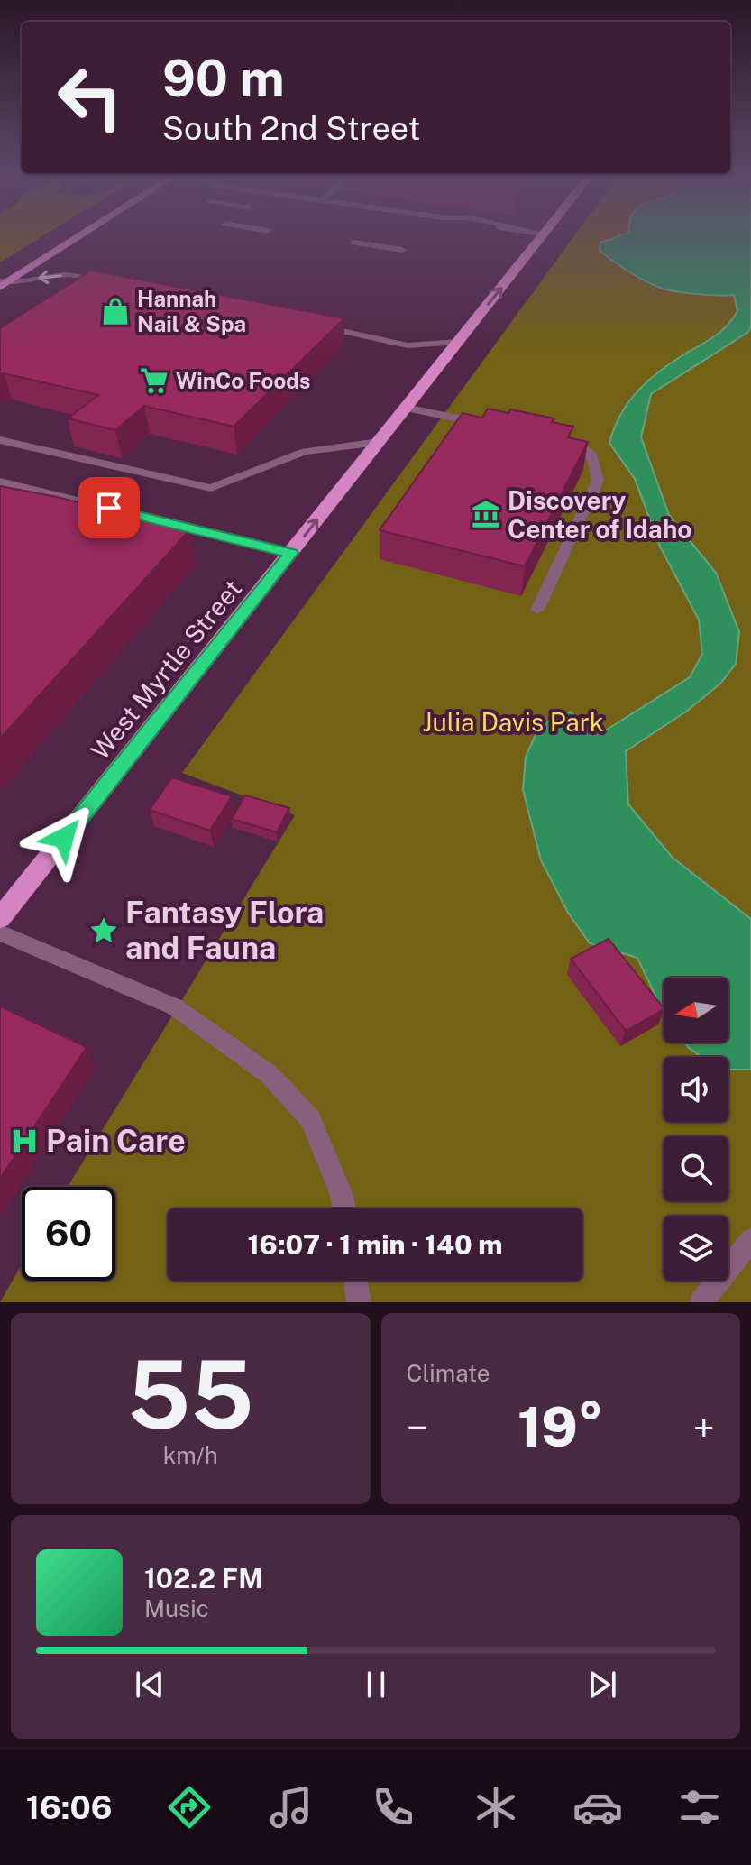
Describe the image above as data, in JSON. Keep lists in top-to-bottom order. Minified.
{"streets":{"main road":["West Myrtle Street"]},"parks":["Julia Davis Park"],"places":{"shop":["Hannah Nail & Spa"],"supermarket":["WinCo Foods"],"museum":["Discovery Center of Idaho"],"place":["Fantasy Flora and Fauna"],"hospital":["Pain Care"]},"north":"left","page":{"turn":["90 m","South 2nd Street"],"limit":"60","trip":"16:07 · 1 min · 140 m","tile":[["55","km/h"],"Climate"],"heat":["−","19°","+"],"song":["102.2 FM","Music"],"tabs":"16:06"}}
